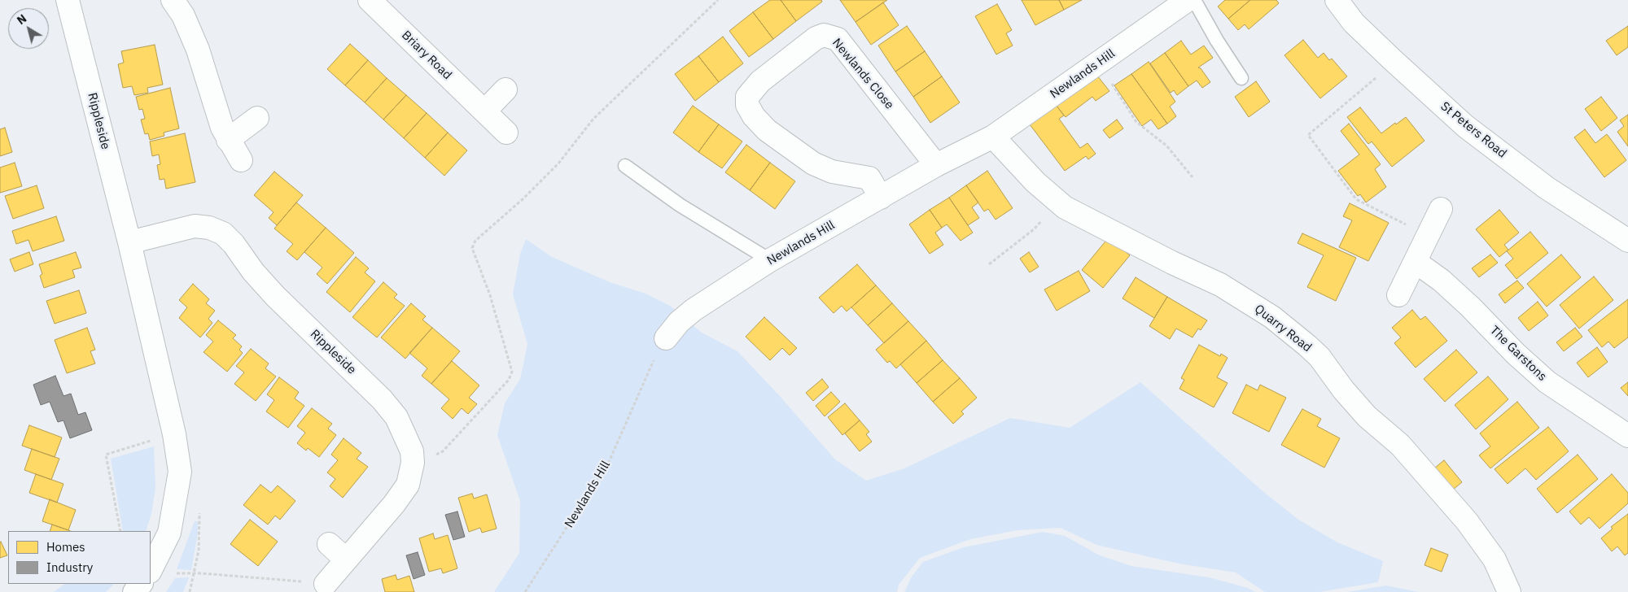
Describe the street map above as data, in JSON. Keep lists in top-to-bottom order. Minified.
{"streets":{"street":["Briary Road","Newlands Close","Newlands Hill","Rippleside","St Peters Road","Quarry Road","The Garstons"]},"crossings":[["Newlands Close","Newlands Hill"],["Newlands Hill","Quarry Road"]],"legend":["Homes","Industry"],"north":"top left"}
